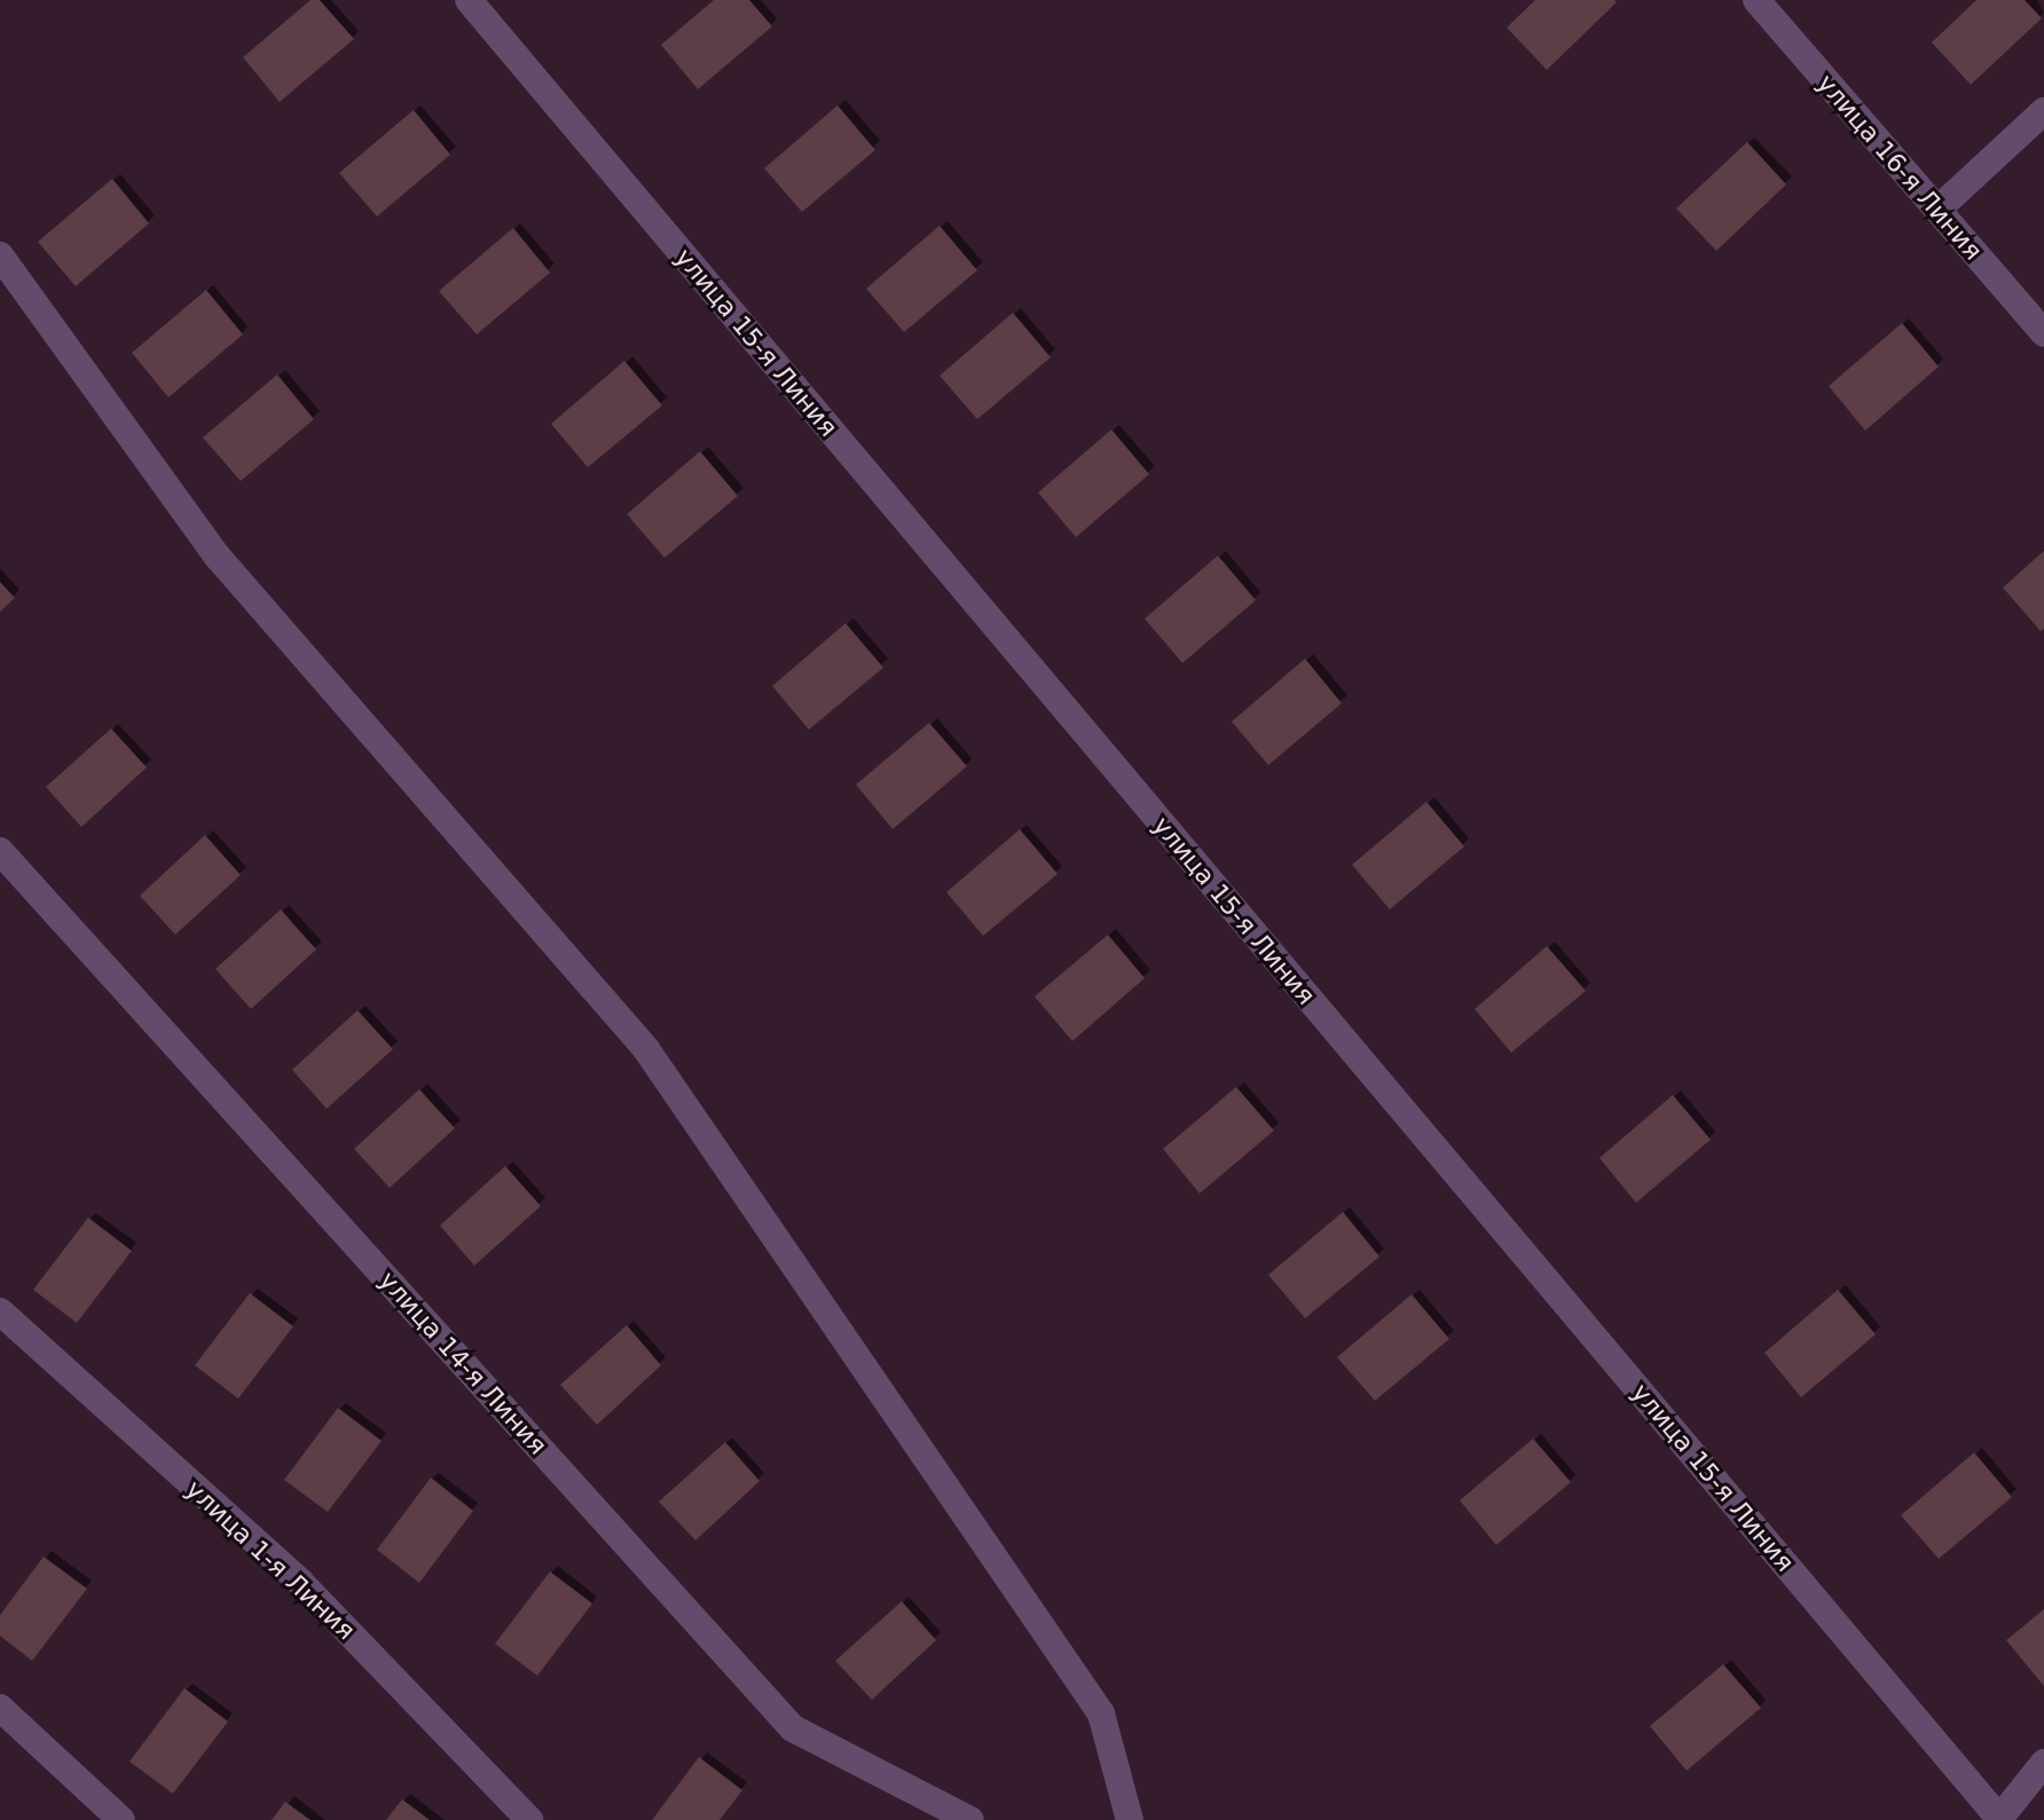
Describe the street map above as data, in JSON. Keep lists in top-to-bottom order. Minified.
{"streets":{"street":["улица 16-я Линия","улица 15-я Линия","улица 14-я Линия","улица 1-я Линия"]}}
